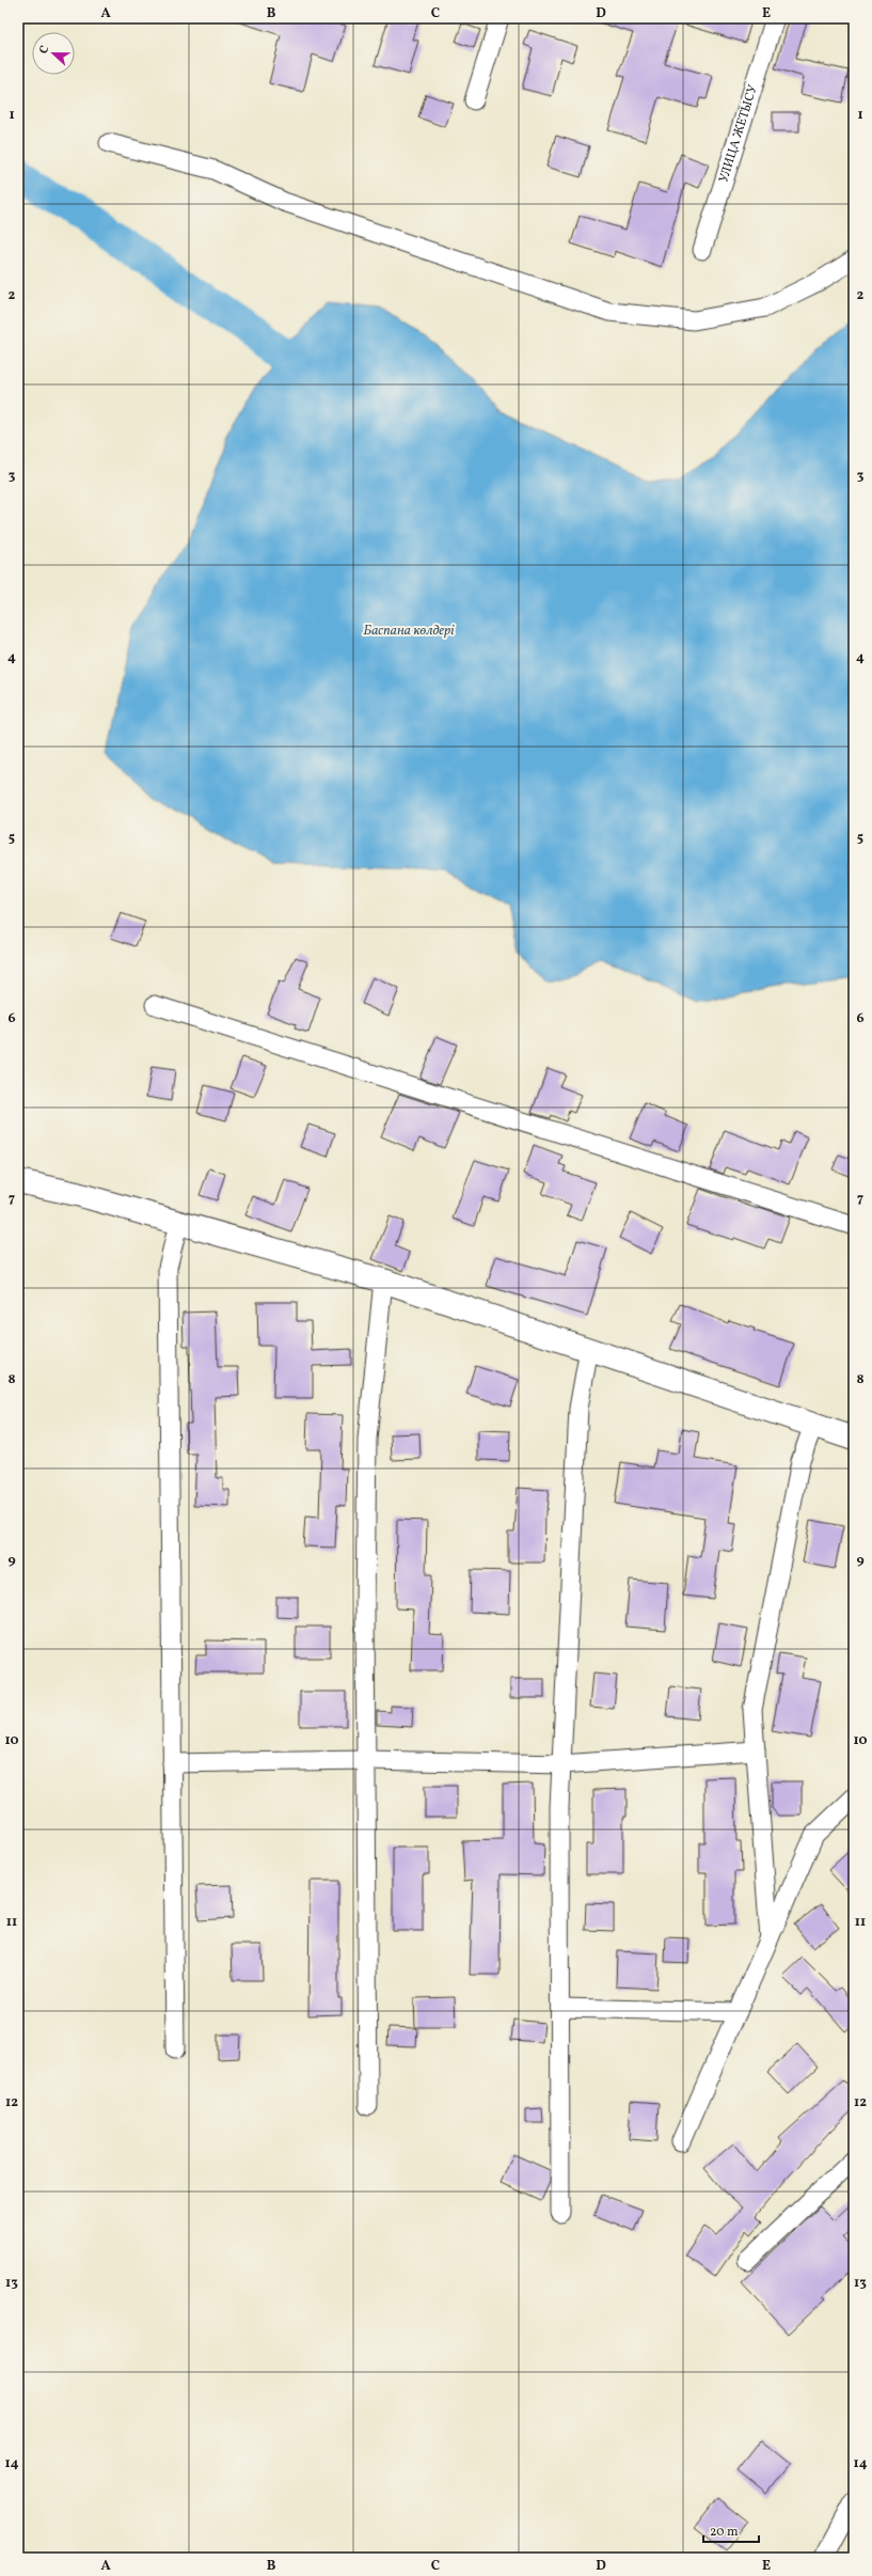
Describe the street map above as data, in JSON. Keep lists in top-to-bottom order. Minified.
{"streets":{"street":["УЛИЦА ЖЕТЫСУ"]},"water":["Баспана көлдері"],"scale_bar":"20 m","north":"left","grid":{"columns":["A","B","C","D","E"],"rows":["1","2","3","4","5","6","7","8","9","10","11","12","13","14"]}}
